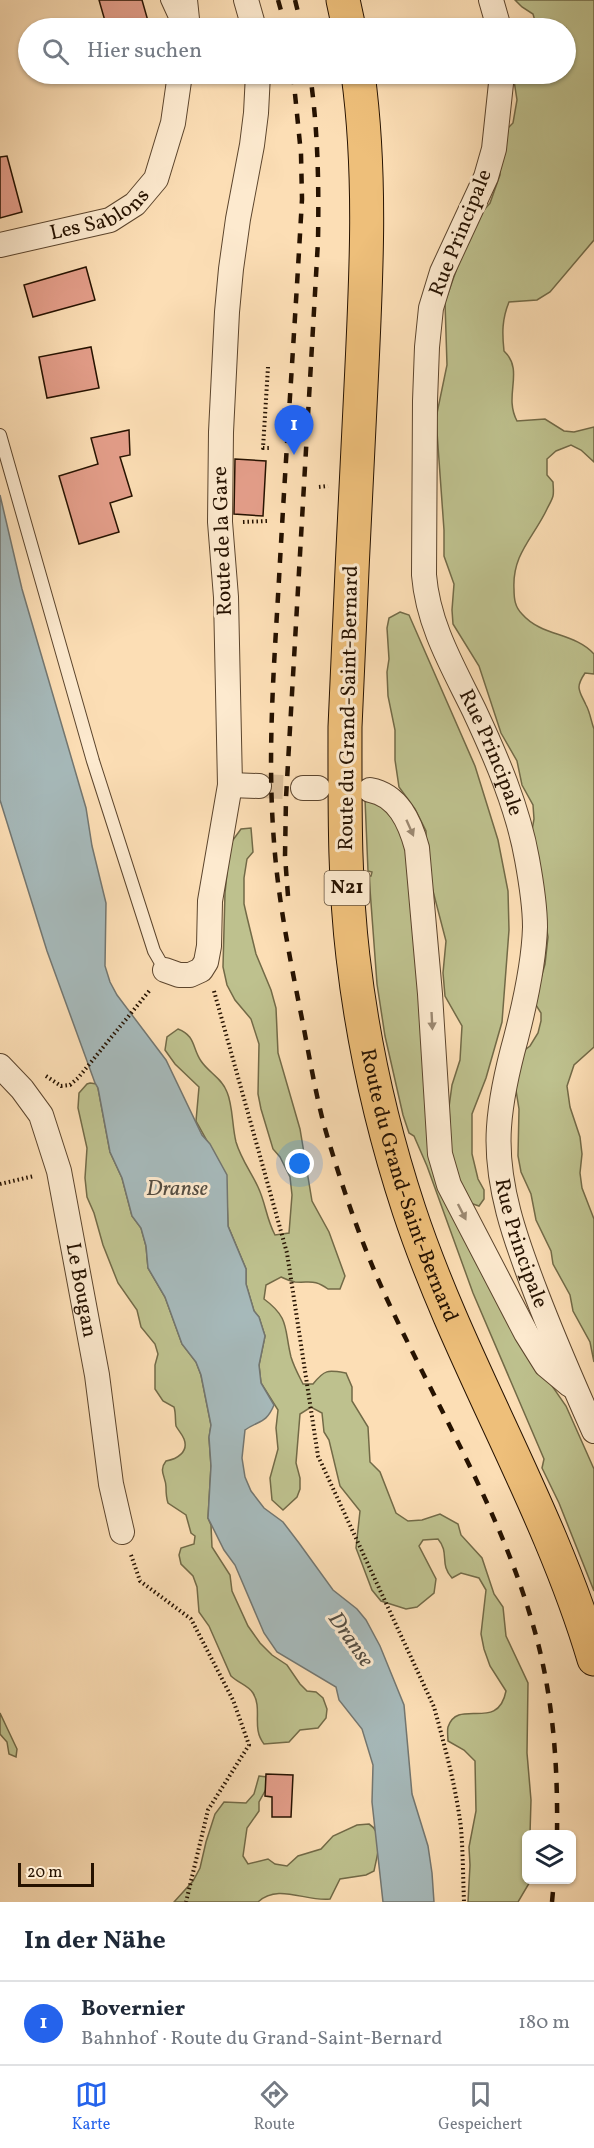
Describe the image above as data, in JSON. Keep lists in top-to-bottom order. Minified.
{"streets":{"main road":["Route du Grand-Saint-Bernard","N21"],"street":["Les Sablons","Rue Principale","Route de la Gare","Le Bougan"]},"water":["Dranse"],"scale_bar":"20 m","page":{"search":"Hier suchen","pins":"1","scale":"20 m","heading":"In der Nähe","list":[{"mark":"1","name":"Bovernier","note":"Bahnhof · Route du Grand-Saint-Bernard","value":"180 m"}],"nav":["Karte","Route","Gespeichert"]}}
